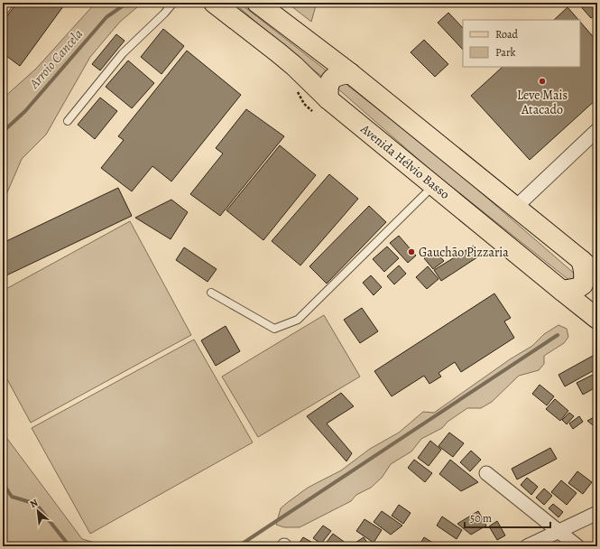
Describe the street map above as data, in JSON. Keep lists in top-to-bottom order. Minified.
{"streets":{"main road":["Avenida Hélvio Basso"]},"water":["Arroio Cancela"],"places":["Leve Mais Atacado","Gauchão Pizzaria"],"legend":["Road","Park"],"scale_bar":"50 m","north":"top left"}
